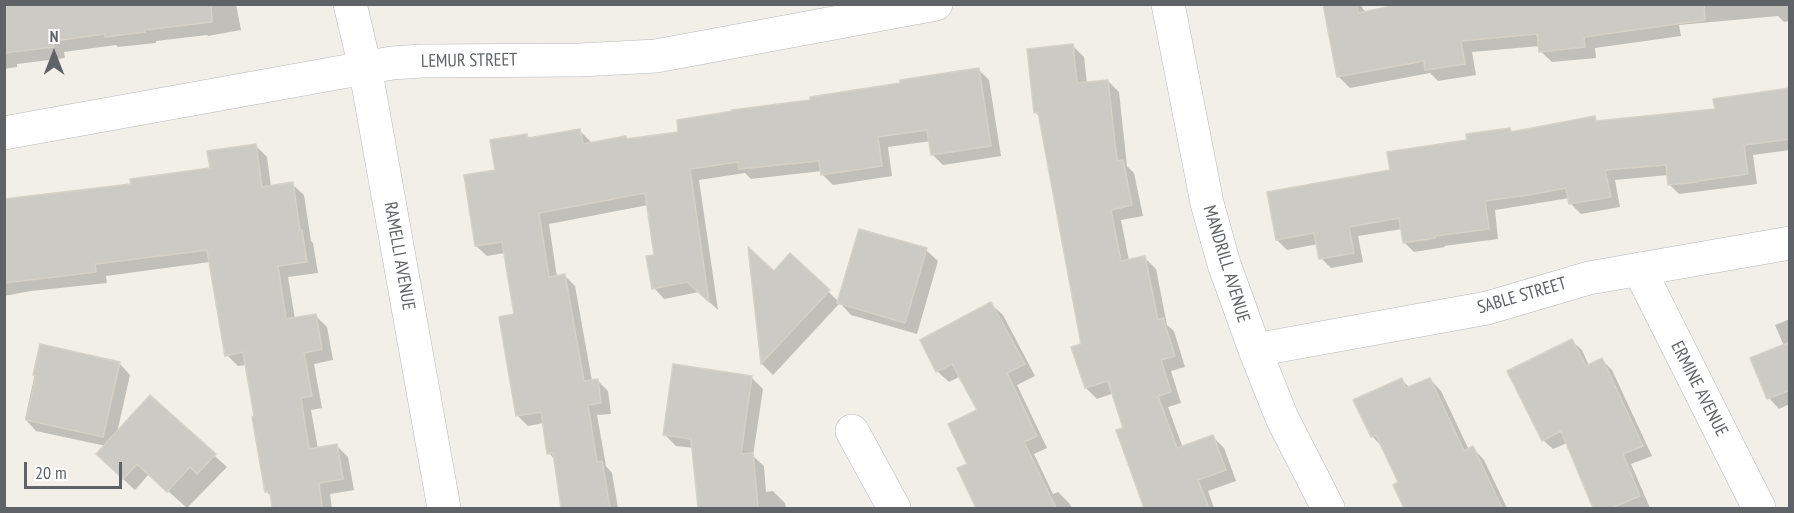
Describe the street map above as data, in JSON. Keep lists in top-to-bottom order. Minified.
{"streets":{"street":["LEMUR STREET","RAMELLI AVENUE","MANDRILL AVENUE","SABLE STREET","ERMINE AVENUE"]},"crossings":[["LEMUR STREET","RAMELLI AVENUE"],["MANDRILL AVENUE","SABLE STREET"],["SABLE STREET","ERMINE AVENUE"]],"scale_bar":"20 m","north":"top"}
